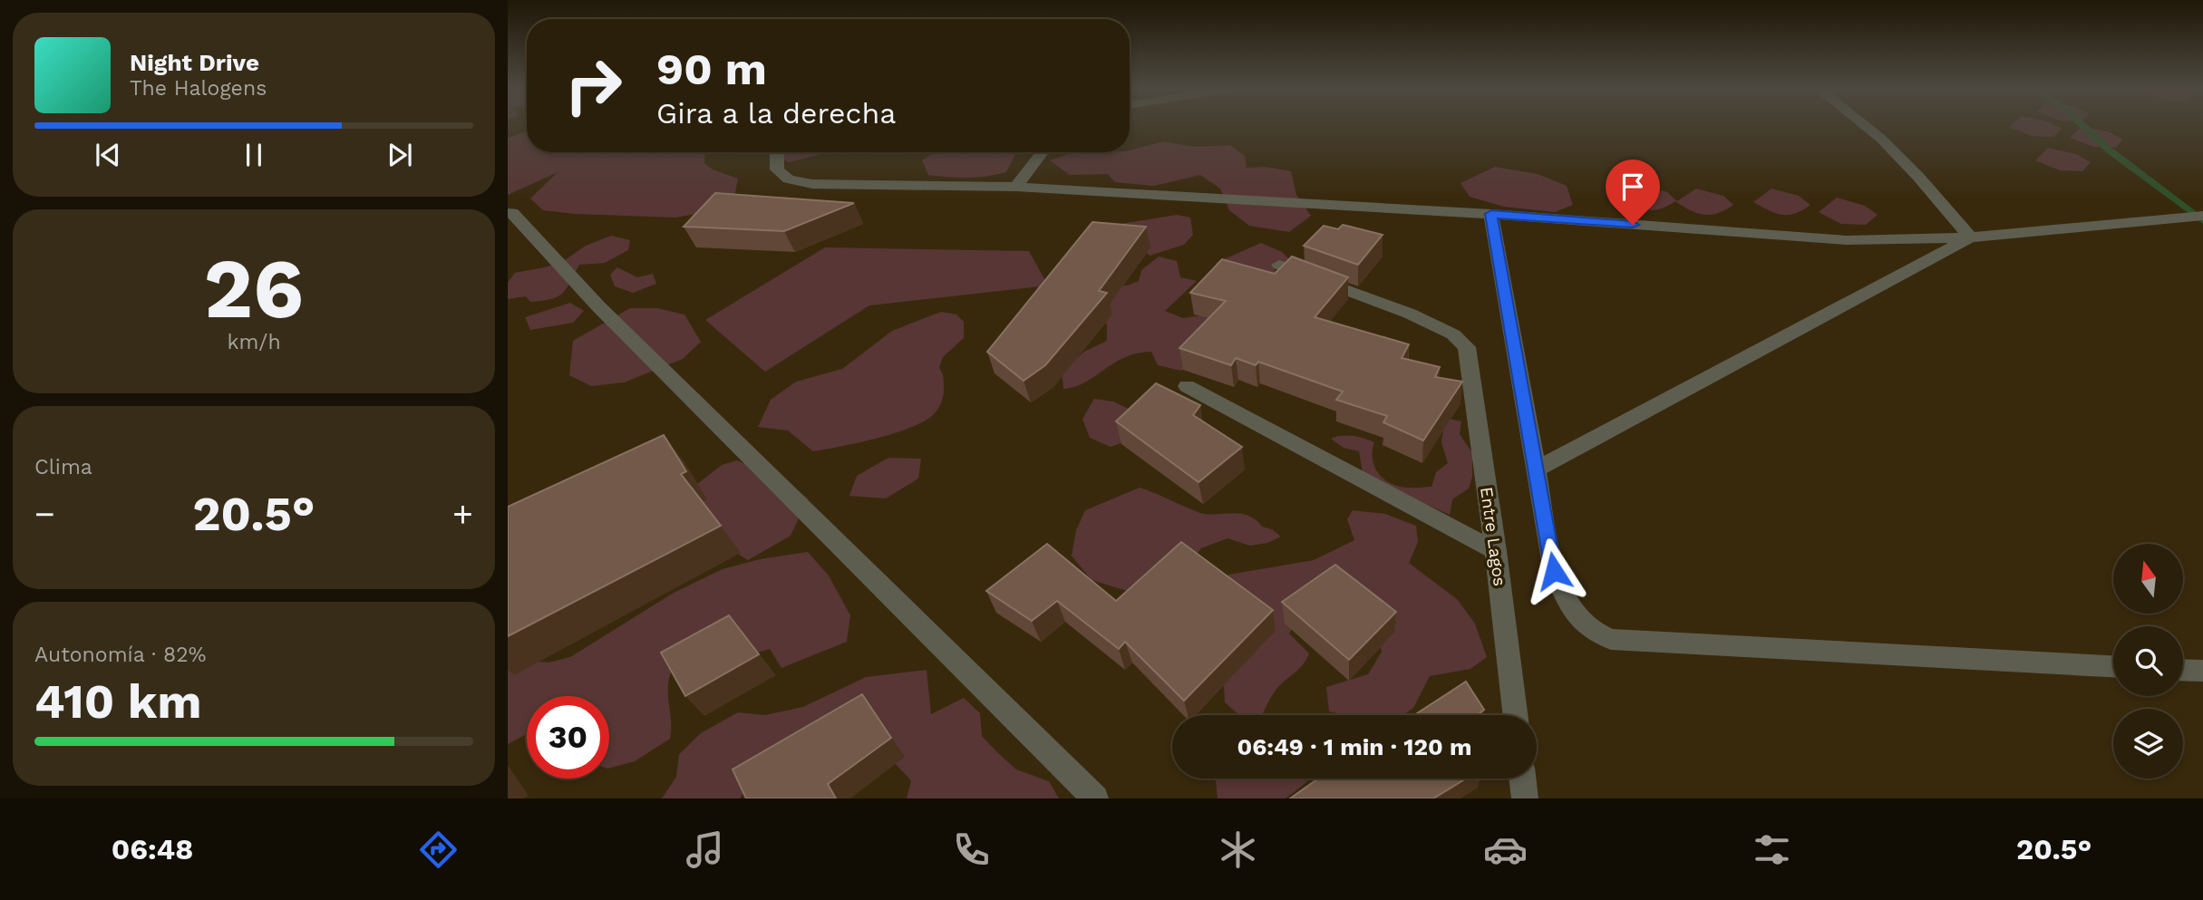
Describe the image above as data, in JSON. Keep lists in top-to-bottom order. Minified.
{"streets":{"street":["Entre Lagos"]},"north":"top","page":{"turn":["90 m","Gira a la derecha"],"song":["Night Drive","The Halogens"],"tile":[["26","km/h"],"Clima",["Autonomía · 82%","410 km"]],"heat":["−","20.5°","+"],"limit":"30","trip":"06:49 · 1 min · 120 m","tabs":["06:48","20.5°"]}}
